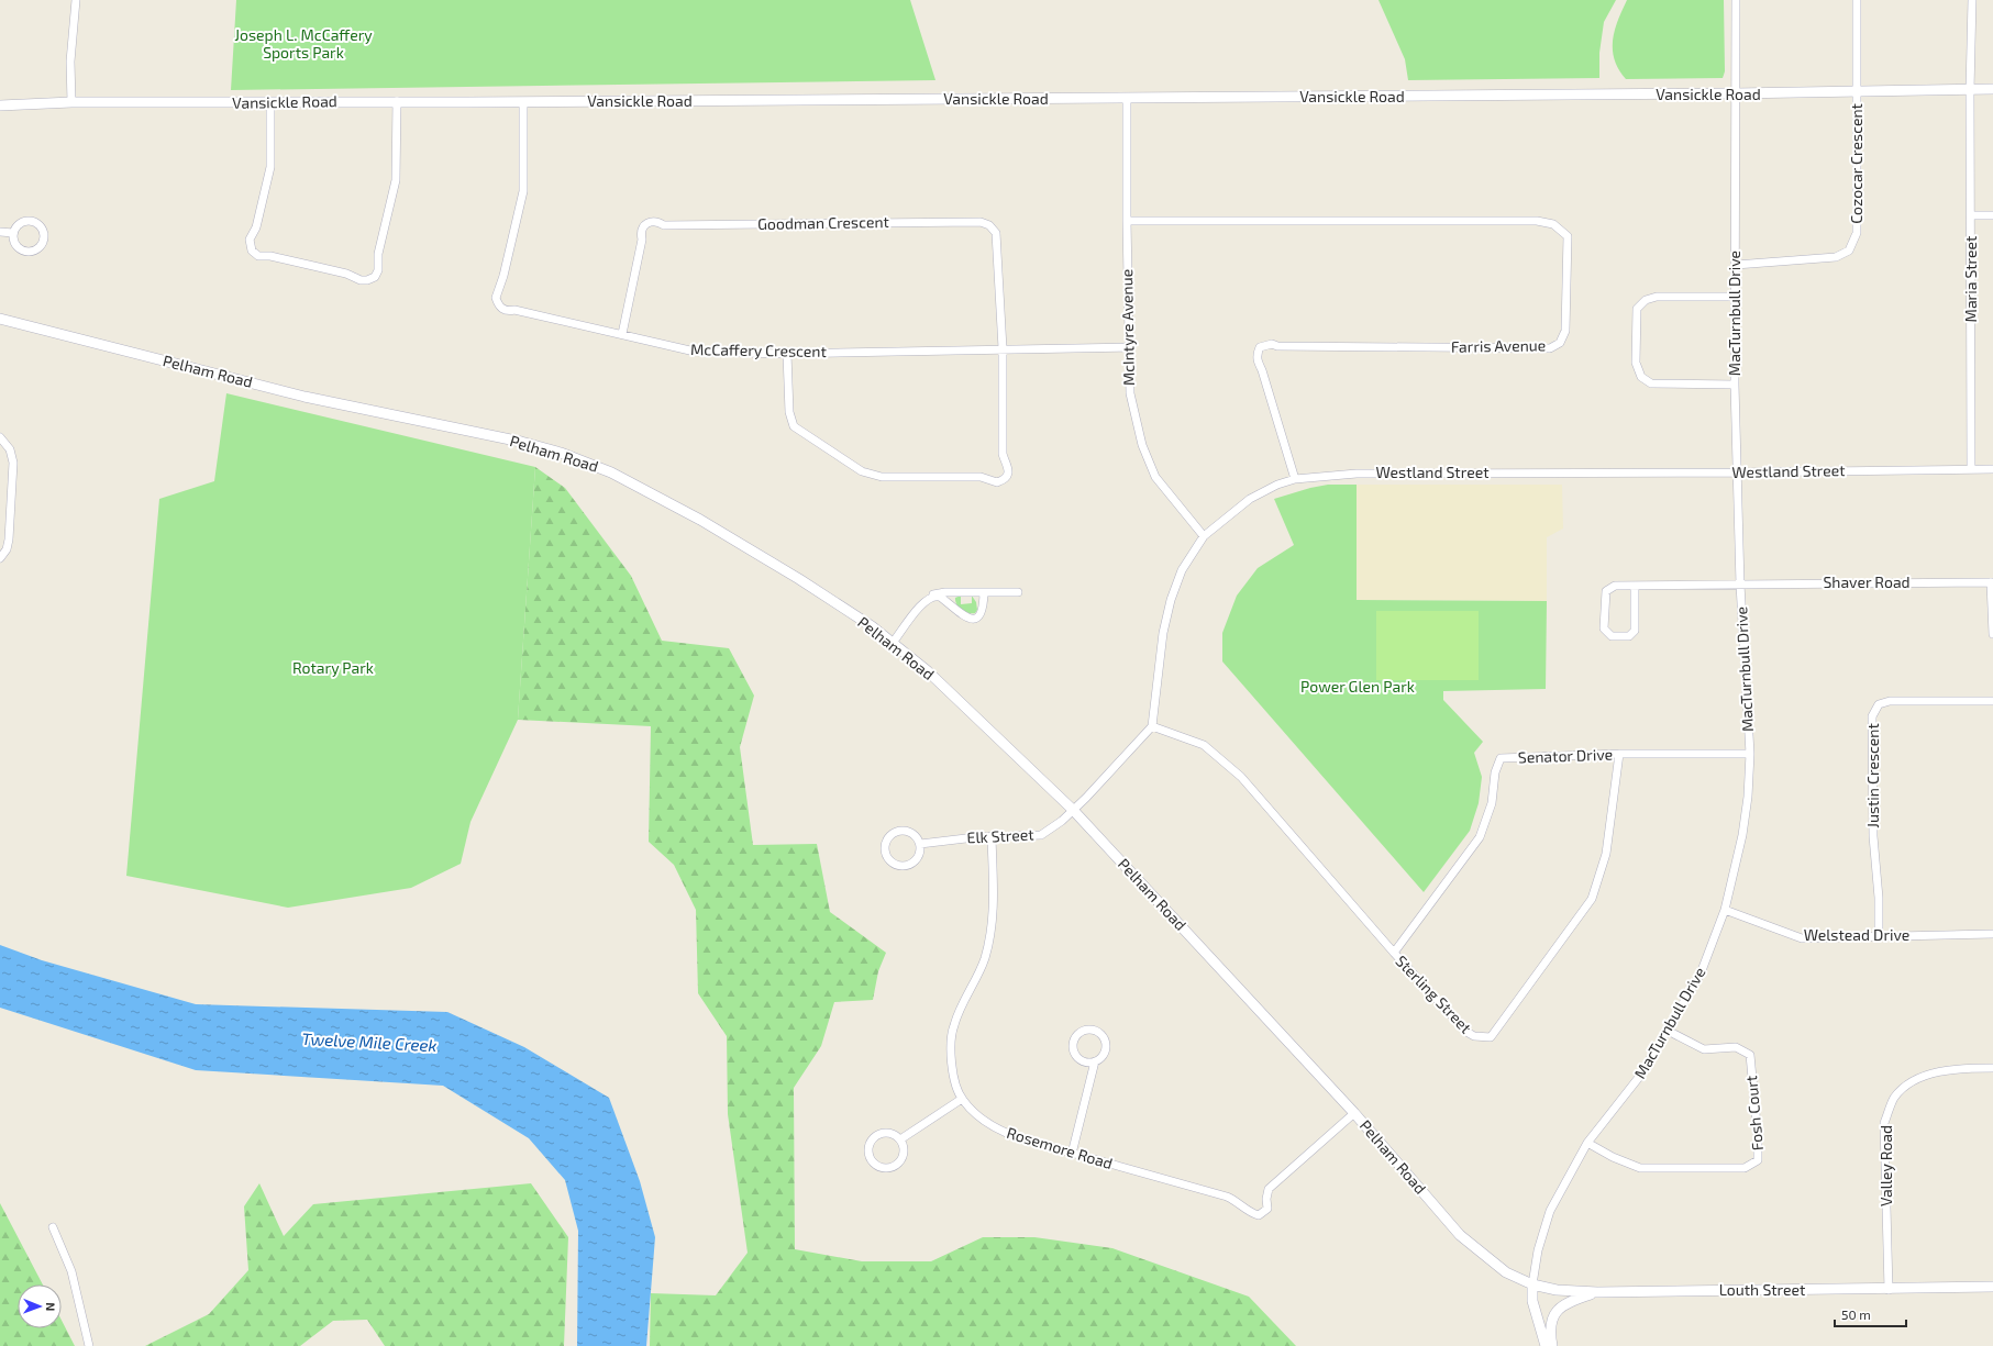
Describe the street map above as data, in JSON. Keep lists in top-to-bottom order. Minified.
{"streets":{"main road":["Vansickle Road","Pelham Road","Louth Street"],"street":["Cozocar Crescent","Goodman Crescent","Maria Street","MacTurnbull Drive","McIntyre Avenue","Farris Avenue","McCaffery Crescent","Westland Street","Shaver Road","Senator Drive","Justin Crescent","Elk Street","Welstead Drive","Sterling Street","Fosh Court","Rosemore Road","Valley Road"]},"crossings":[["Vansickle Road","Cozocar Crescent"],["Vansickle Road","Maria Street"],["Vansickle Road","MacTurnbull Drive"],["Vansickle Road","McIntyre Avenue"],["Vansickle Road","McCaffery Crescent"],["Cozocar Crescent","MacTurnbull Drive"],["Goodman Crescent","McCaffery Crescent"],["Maria Street","Westland Street"],["MacTurnbull Drive","Pelham Road"],["MacTurnbull Drive","Westland Street"],["MacTurnbull Drive","Shaver Road"],["MacTurnbull Drive","Senator Drive"],["MacTurnbull Drive","Welstead Drive"],["MacTurnbull Drive","Fosh Court"],["MacTurnbull Drive","Louth Street"],["McIntyre Avenue","Farris Avenue"],["McIntyre Avenue","McCaffery Crescent"],["McIntyre Avenue","Westland Street"],["Farris Avenue","Westland Street"],["Pelham Road","Elk Street"],["Pelham Road","Rosemore Road"],["Pelham Road","Louth Street"],["Westland Street","Sterling Street"],["Senator Drive","Sterling Street"],["Justin Crescent","Welstead Drive"],["Elk Street","Rosemore Road"],["Valley Road","Louth Street"]],"water":["Twelve Mile Creek"],"parks":["Joseph L. McCaffery Sports Park","Rotary Park","Power Glen Park"],"scale_bar":"50 m","north":"right"}
